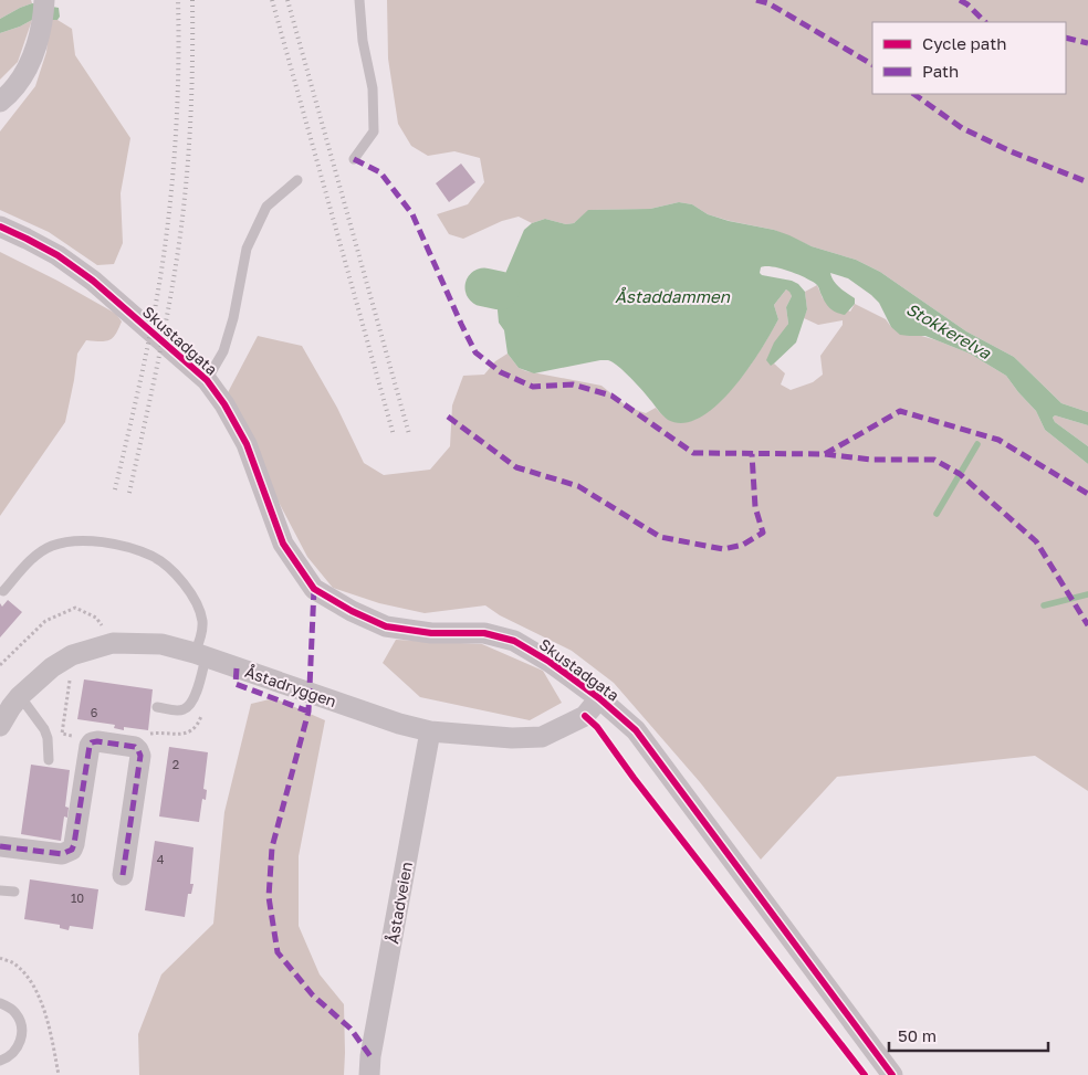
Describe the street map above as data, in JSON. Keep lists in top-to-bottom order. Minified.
{"streets":{"street":["Skustadgata","Åstadryggen","Åstadveien"]},"crossings":[["Skustadgata","Åstadryggen"],["Åstadryggen","Åstadveien"]],"water":["Åstaddammen","Stokkerelva"],"house_numbers":["6","2","4","10"],"legend":["Cycle path","Path"],"scale_bar":"50 m"}
